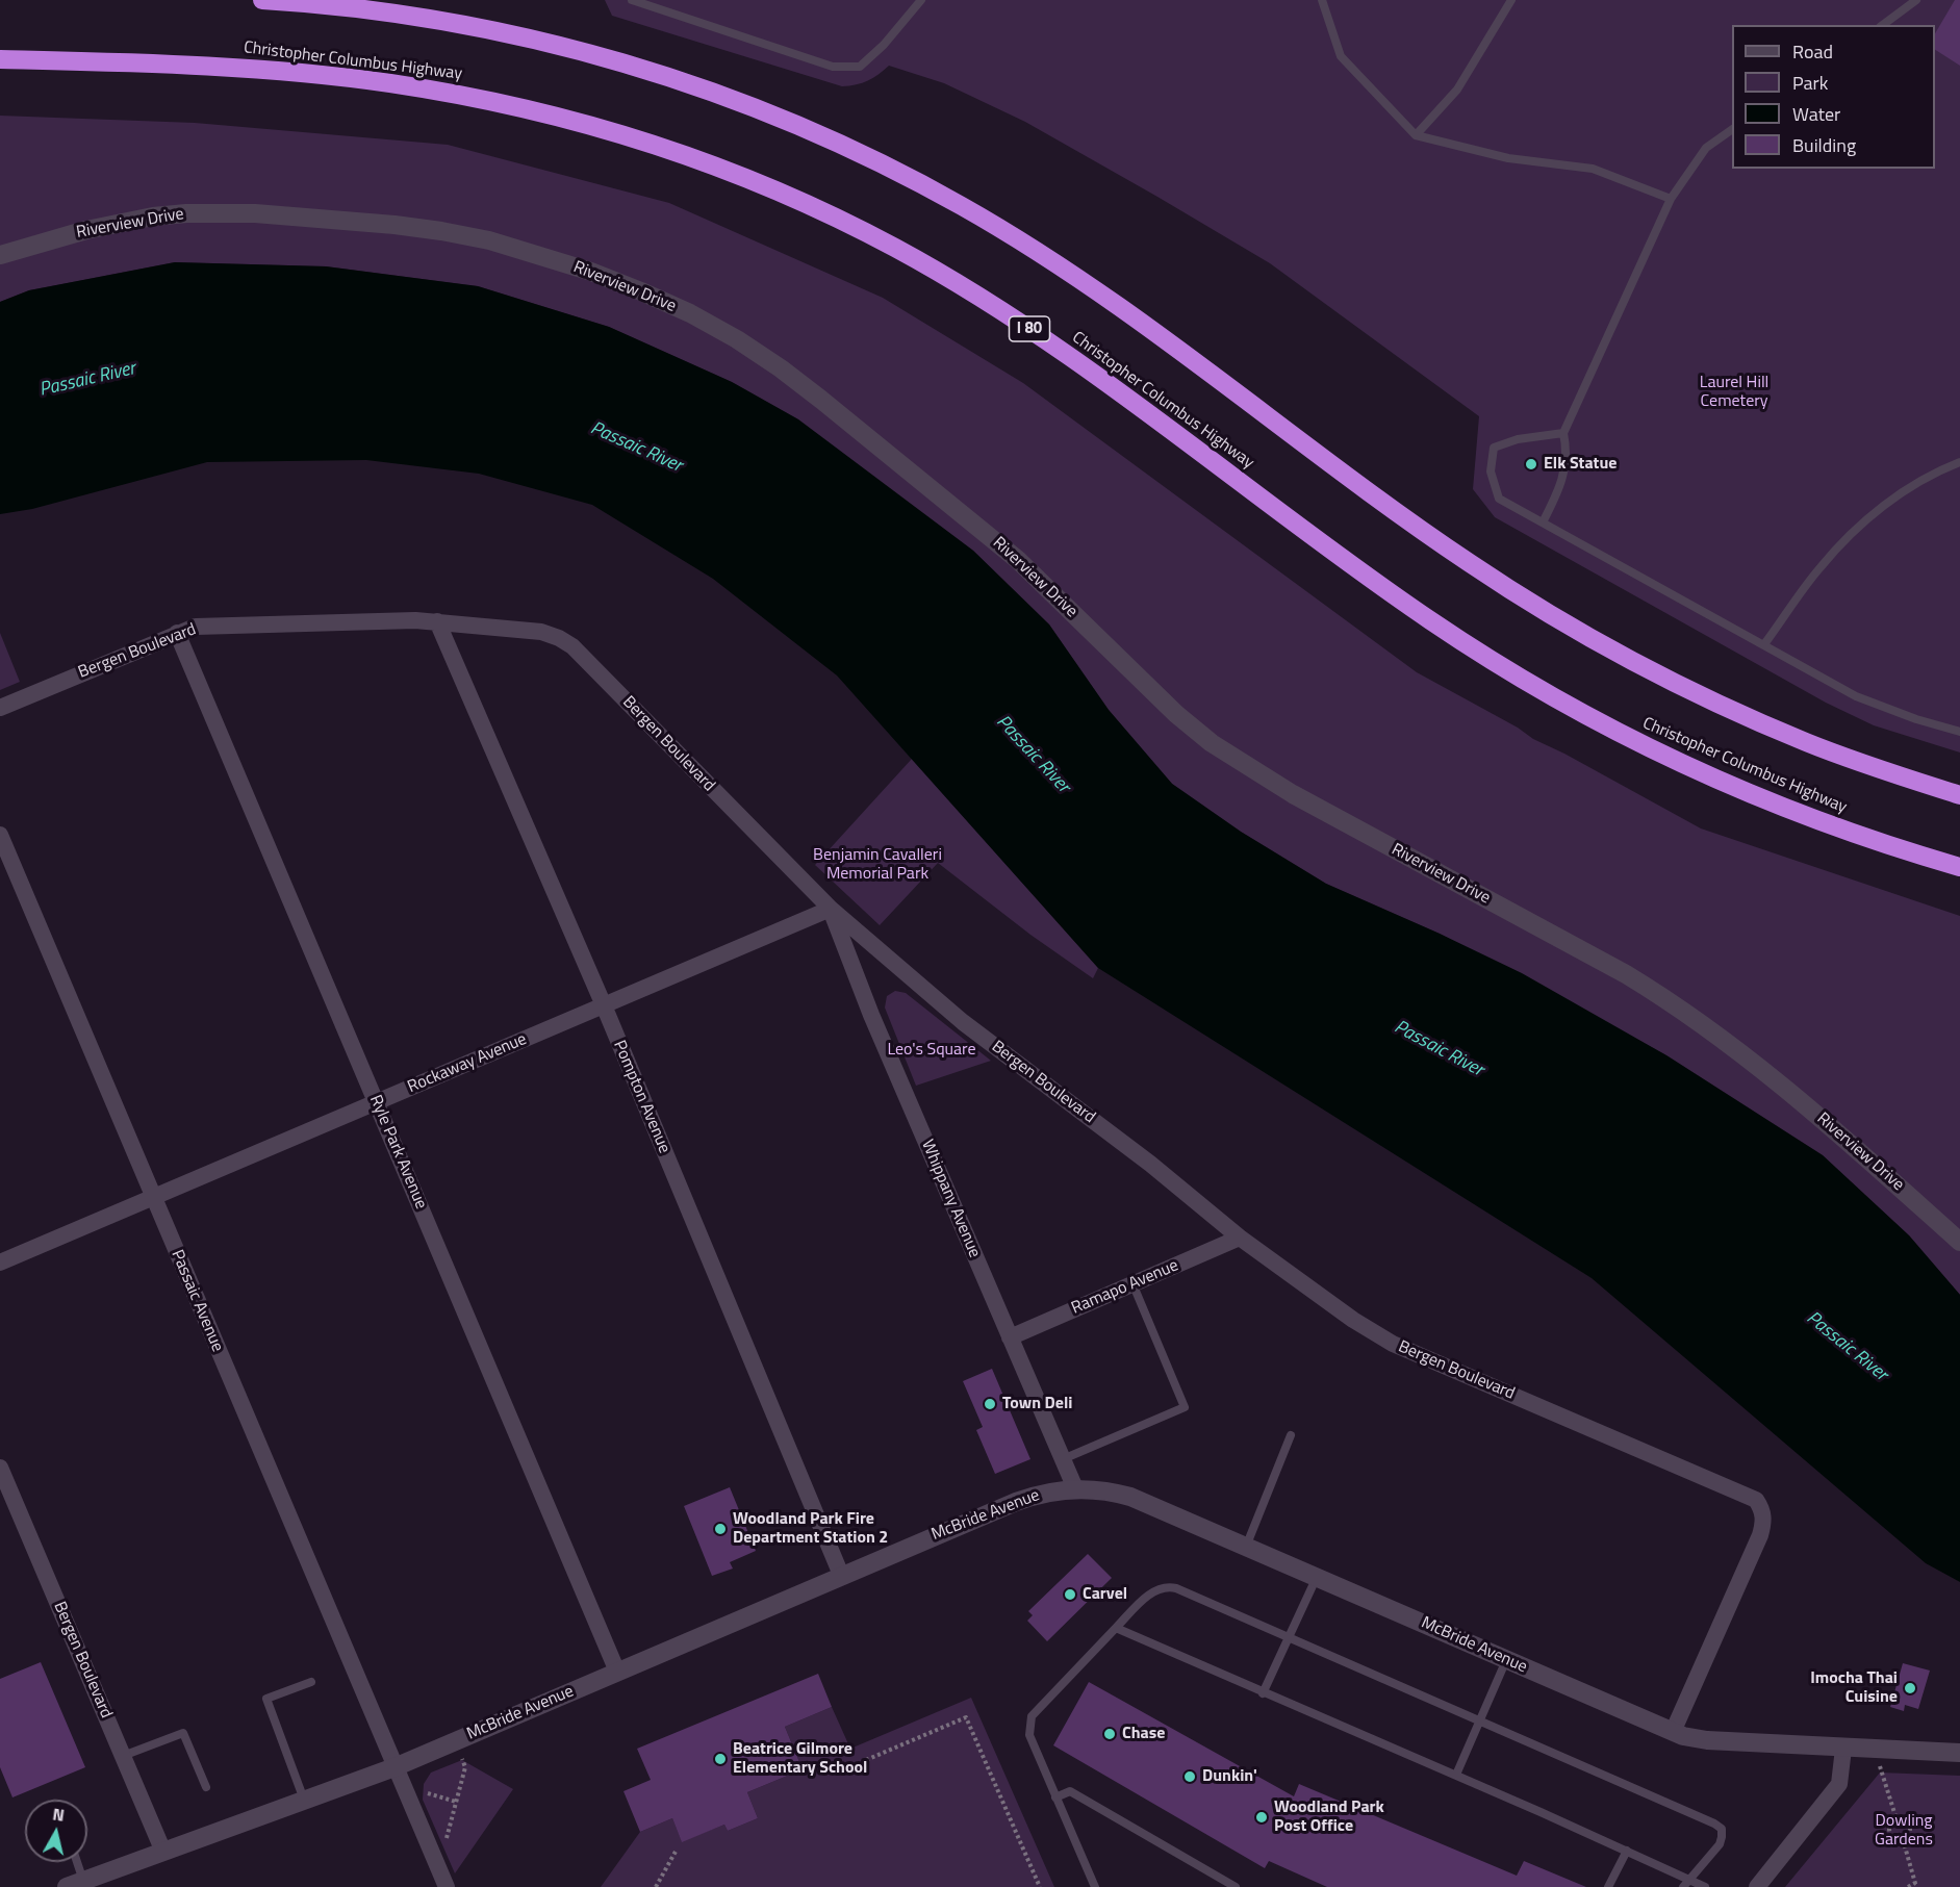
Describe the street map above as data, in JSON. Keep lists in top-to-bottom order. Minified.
{"streets":{"highway":["Christopher Columbus Highway","I 80"],"street":["Riverview Drive","Bergen Boulevard","Rockaway Avenue","Pompton Avenue","Ryle Park Avenue","Whippany Avenue","Ramapo Avenue","Passaic Avenue","McBride Avenue"]},"crossings":[["Bergen Boulevard","Rockaway Avenue"],["Bergen Boulevard","Pompton Avenue"],["Bergen Boulevard","Ryle Park Avenue"],["Bergen Boulevard","Whippany Avenue"],["Bergen Boulevard","Ramapo Avenue"],["Bergen Boulevard","McBride Avenue"],["Rockaway Avenue","Pompton Avenue"],["Rockaway Avenue","Ryle Park Avenue"],["Rockaway Avenue","Whippany Avenue"],["Rockaway Avenue","Passaic Avenue"],["Pompton Avenue","McBride Avenue"],["Ryle Park Avenue","McBride Avenue"],["Whippany Avenue","Ramapo Avenue"],["Whippany Avenue","McBride Avenue"],["Passaic Avenue","McBride Avenue"]],"water":["Passaic River"],"parks":["Laurel Hill Cemetery","Benjamin Cavalleri Memorial Park","Leo's Square","Dowling Gardens"],"places":["Elk Statue","Town Deli","Woodland Park Fire Department Station 2","Carvel","Imocha Thai Cuisine","Chase","Beatrice Gilmore Elementary School","Dunkin'","Woodland Park Post Office"],"legend":["Road","Park","Water","Building"],"north":"top"}
